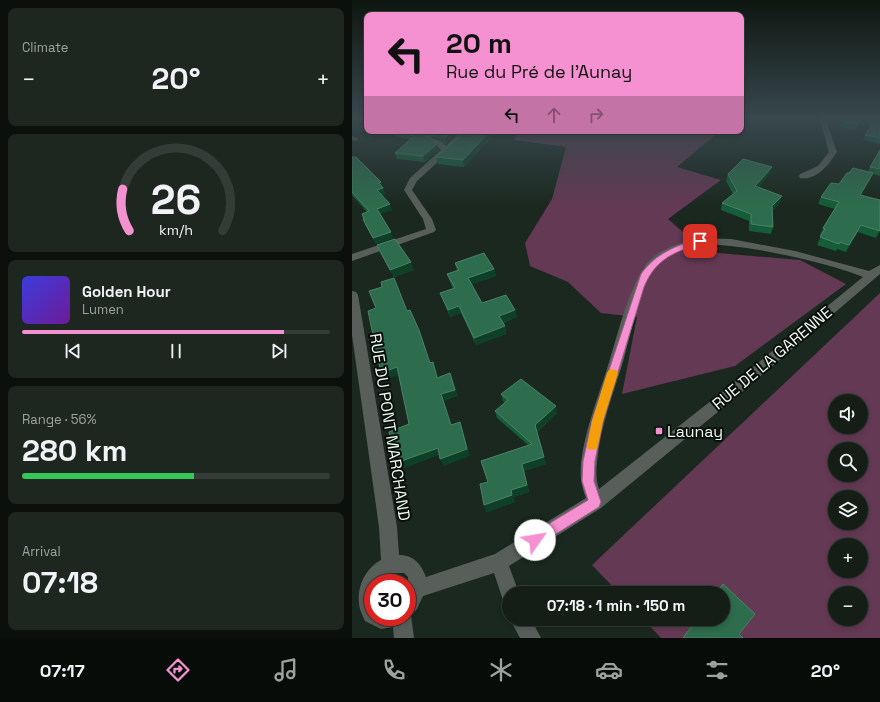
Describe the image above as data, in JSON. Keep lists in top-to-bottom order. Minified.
{"streets":{"street":["RUE DE LA GARENNE","RUE DU PONT MARCHAND"]},"places":{"transit":["Launay"]},"page":{"tile":["Climate",["Range · 56%","280 km"],["Arrival","07:18"]],"turn":["20 m","Rue du Pré de l'Aunay"],"heat":["−","20°","+"],"song":["Golden Hour","Lumen"],"map_buttons":["+","−"],"limit":"30","trip":"07:18 · 1 min · 150 m","tabs":["07:17","20°"],"gauge":["26","km/h"]}}
